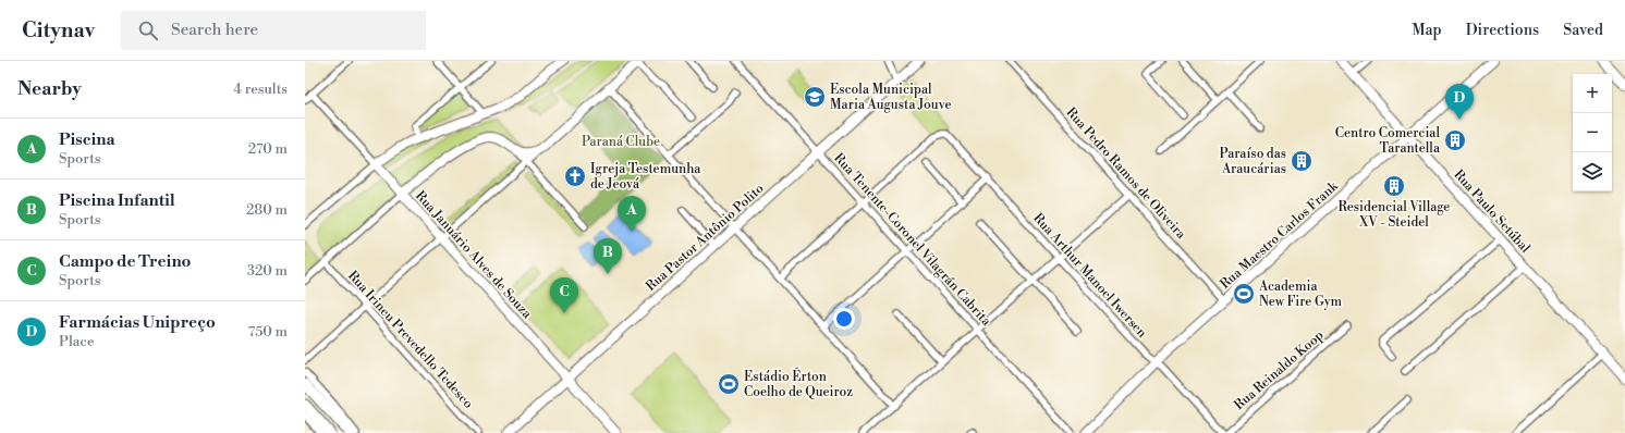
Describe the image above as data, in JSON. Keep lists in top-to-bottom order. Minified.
{"streets":{"main road":["Rua Paulo Setúbal","Rua Maestro Carlos Frank","Rua Pastor Antônio Polito","Rua Januário Alves de Souza"],"street":["Rua Pedro Ramos de Oliveira","Rua Tenente-Coronel Vilagrán Cabrita","Rua Arthur Manoel Iwersen","Rua Irineu Prevedello Tedesco","Rua Reinaldo Koop"]},"crossings":[["Rua Pedro Ramos de Oliveira","Rua Maestro Carlos Frank"],["Rua Paulo Setúbal","Rua Maestro Carlos Frank"],["Rua Maestro Carlos Frank","Rua Arthur Manoel Iwersen"],["Rua Pastor Antônio Polito","Rua Tenente-Coronel Vilagrán Cabrita"],["Rua Pastor Antônio Polito","Rua Januário Alves de Souza"],["Rua Tenente-Coronel Vilagrán Cabrita","Rua Arthur Manoel Iwersen"]],"parks":["Paraná Clube"],"places":{"school or university":["Escola Municipal Maria Augusta Jouve"],"building":["Centro Comercial Tarantella","Paraíso das Araucárias","Residencial Village XV - Steidel"],"church":["Igreja Testemunha de Jeová"],"sports":["Academia New Fire Gym","Estádio Érton Coelho de Queiroz"]},"page":{"header":"Citynav","search":"Search here","nav":["Map","Directions","Saved"],"heading":["Nearby","4 results"],"map_buttons":["+","−"],"pins":["D","A","B","C"],"list":[{"mark":"A","name":"Piscina","note":"Sports","value":"270 m"},{"mark":"B","name":"Piscina Infantil","note":"Sports","value":"280 m"},{"mark":"C","name":"Campo de Treino","note":"Sports","value":"320 m"},{"mark":"D","name":"Farmácias Unipreço","note":"Place","value":"750 m"}]}}
